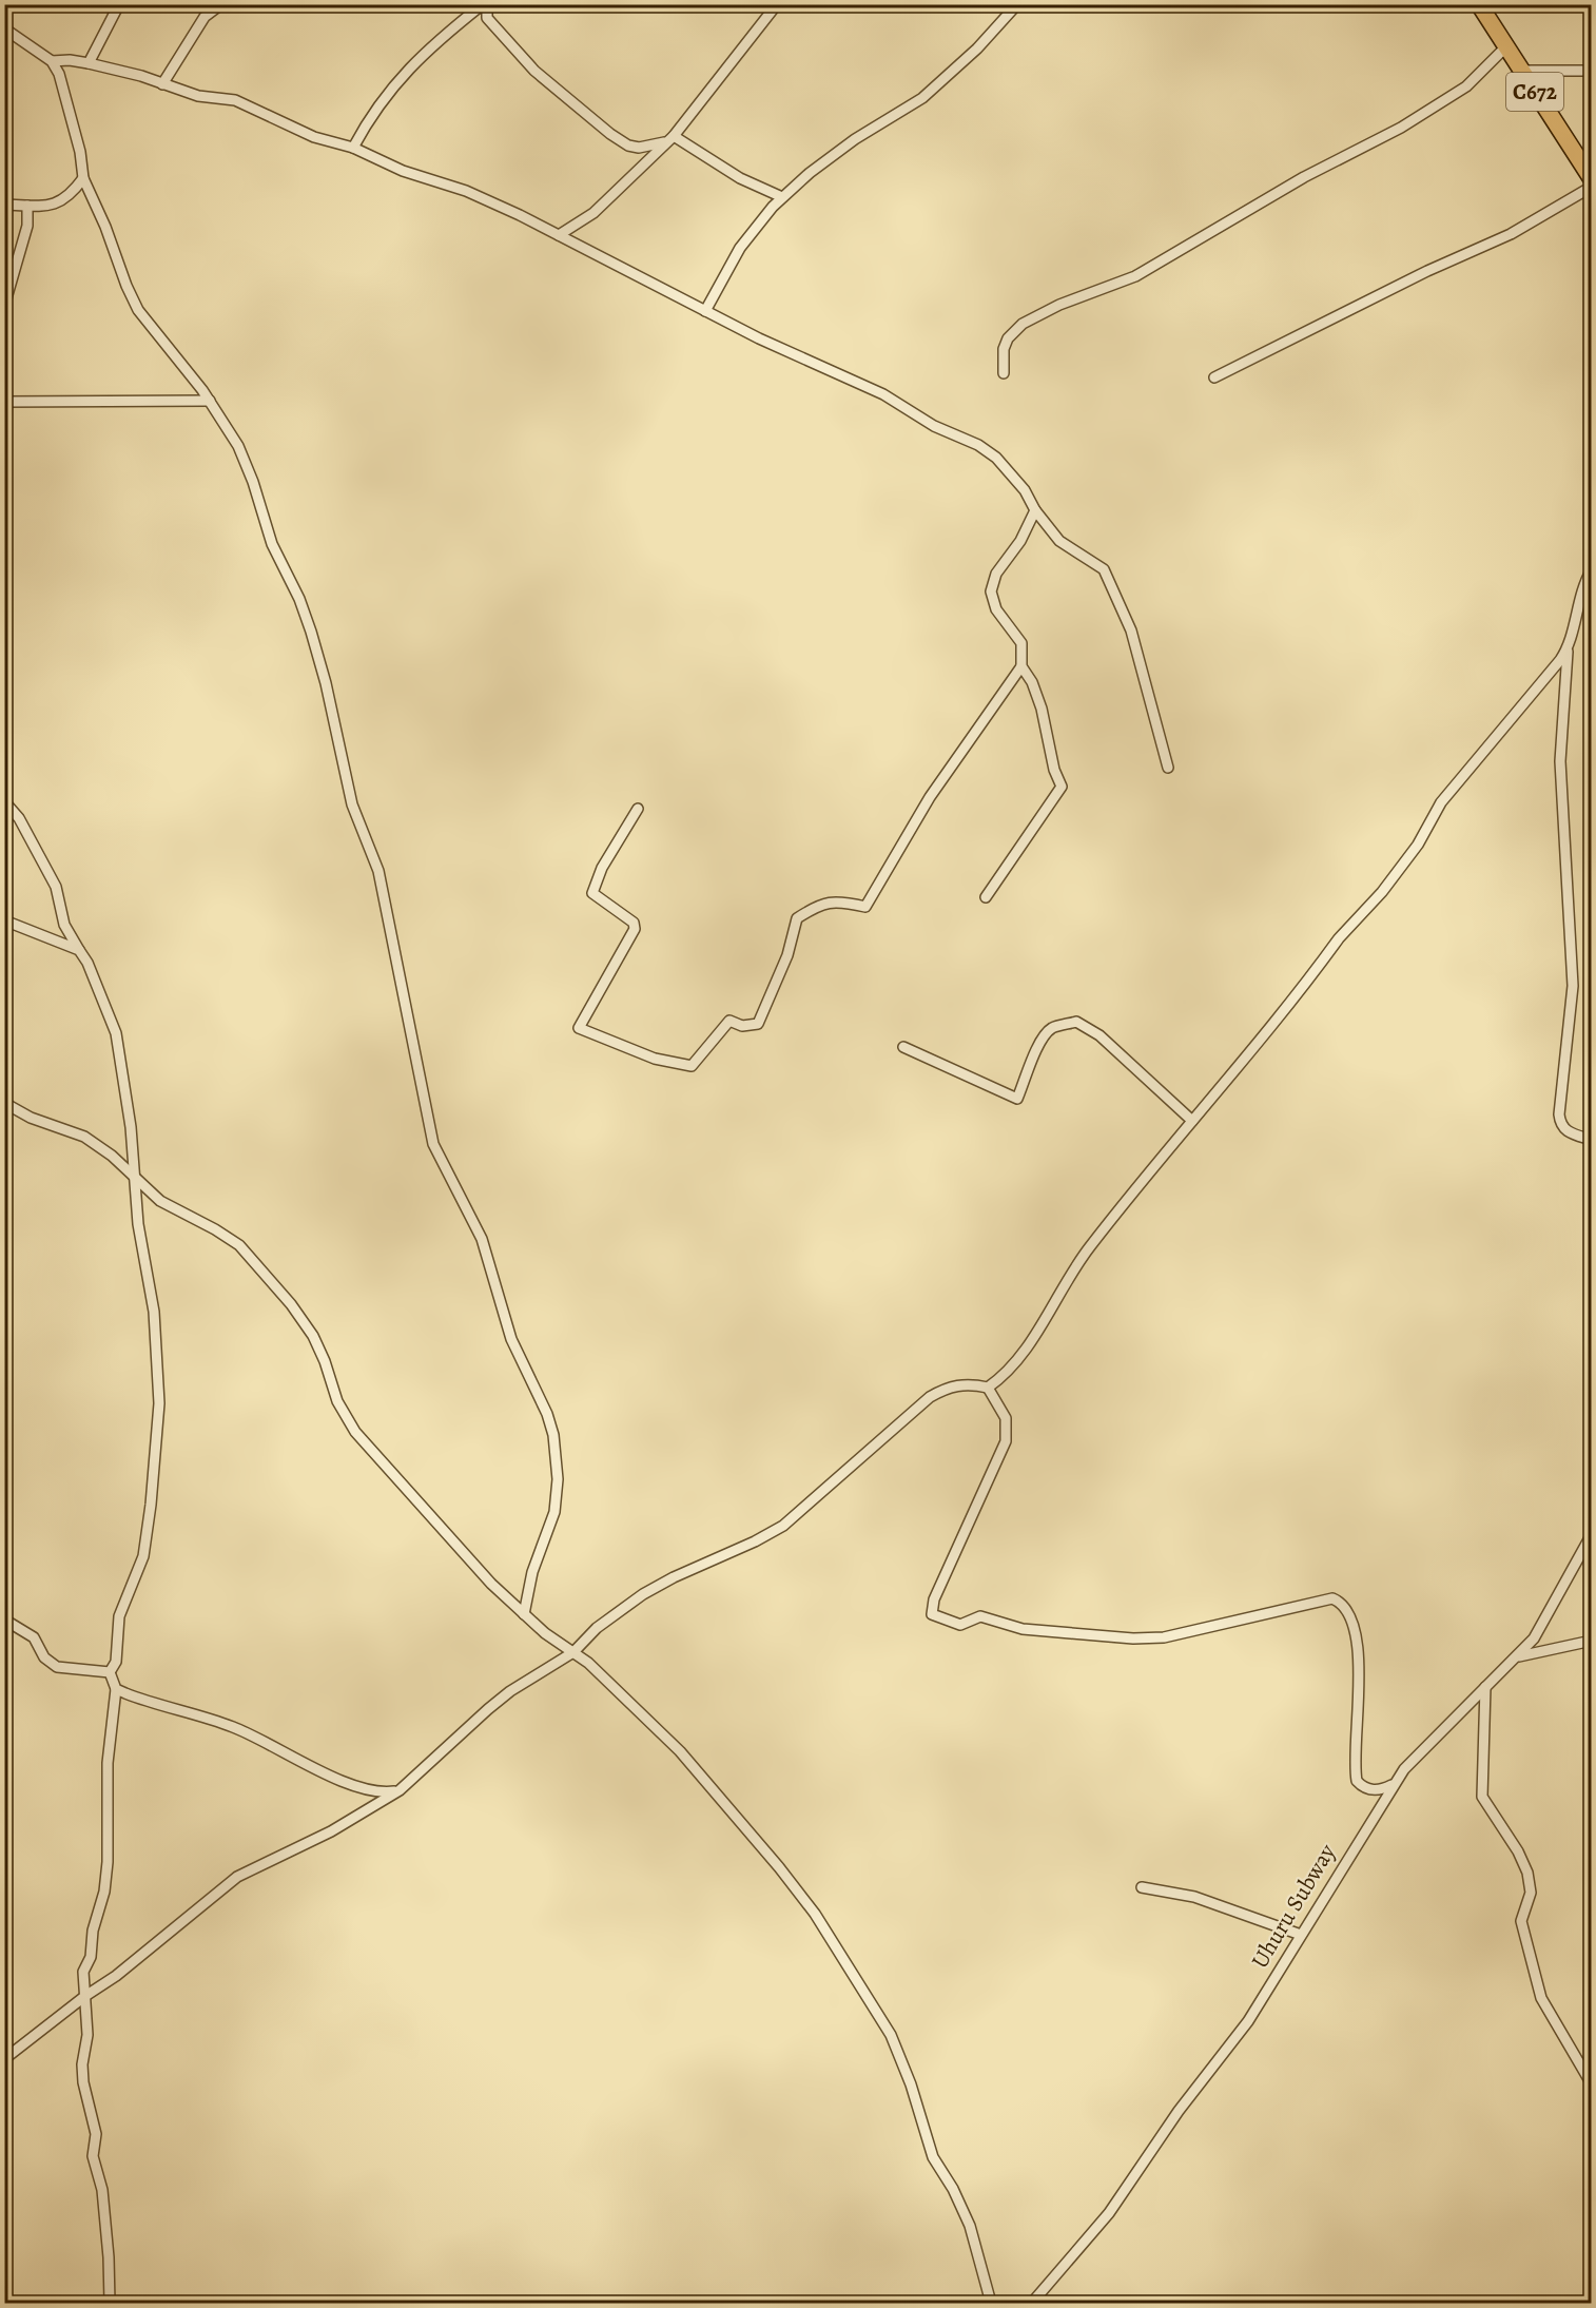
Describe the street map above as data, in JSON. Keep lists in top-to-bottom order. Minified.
{"streets":{"main road":["C672"],"street":["Uhuru Subway"]}}
